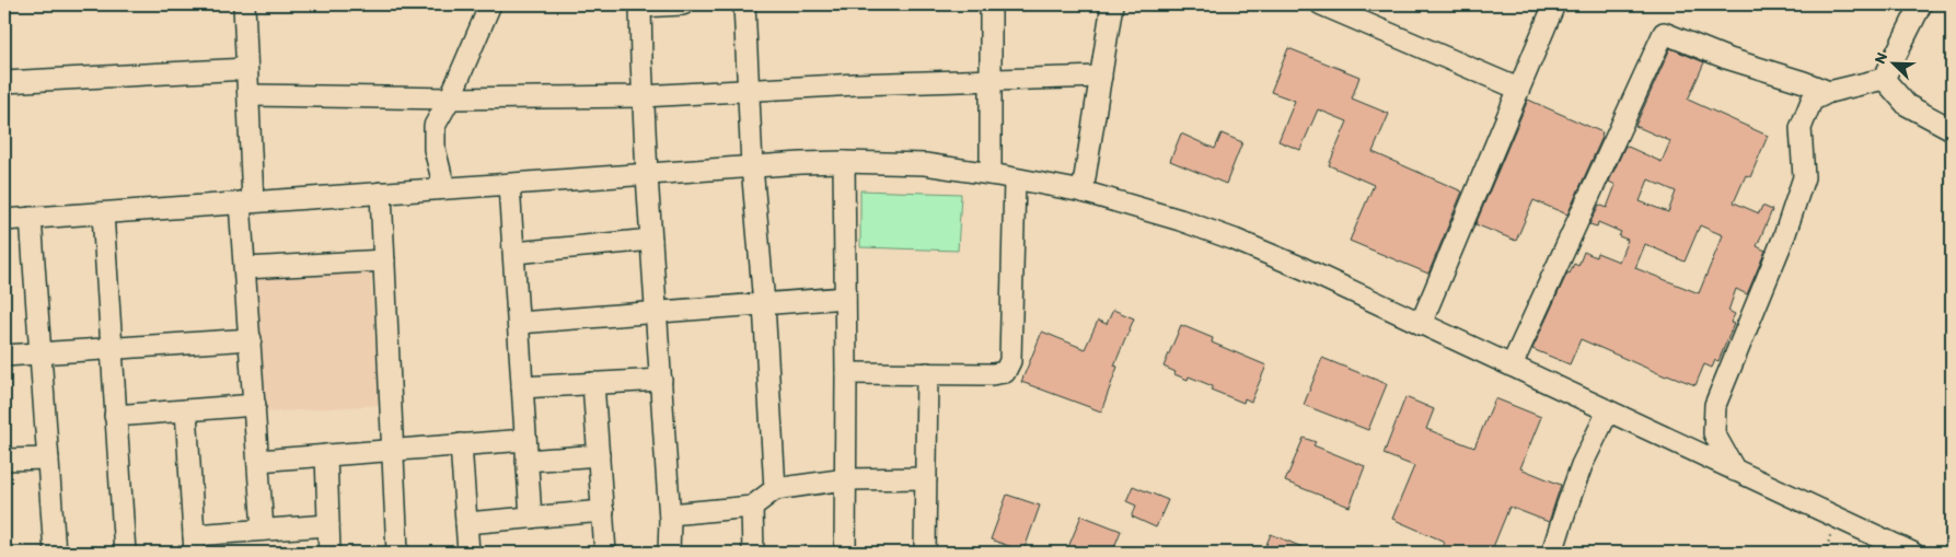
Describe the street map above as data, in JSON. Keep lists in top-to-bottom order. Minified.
{"north":"top left"}
